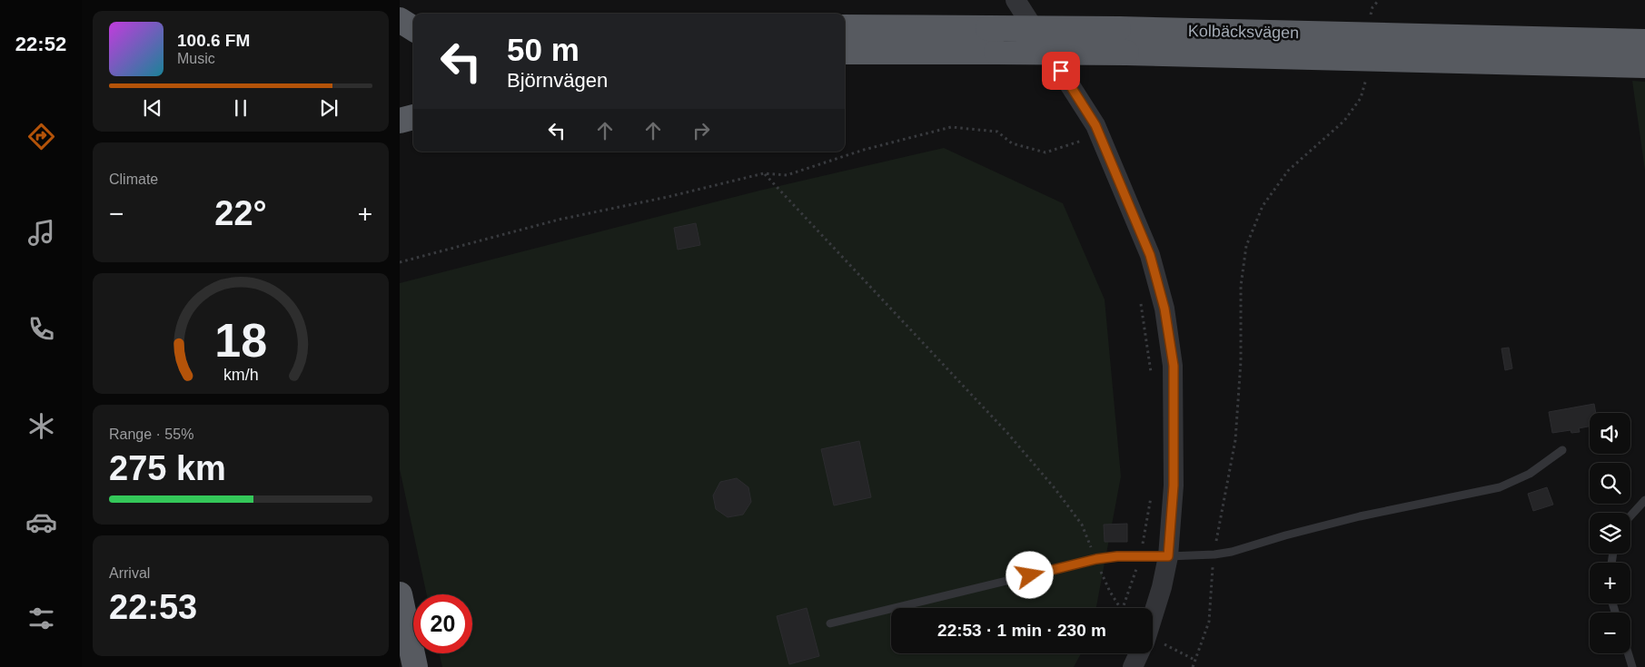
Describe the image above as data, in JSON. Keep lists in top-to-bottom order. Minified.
{"streets":{"highway":["Kolbäcksvägen"]},"page":{"tabs":"22:52","turn":["50 m","Björnvägen"],"song":["100.6 FM","Music"],"tile":["Climate",["Range · 55%","275 km"],["Arrival","22:53"]],"heat":["−","22°","+"],"map_buttons":["+","−"],"limit":"20","trip":"22:53 · 1 min · 230 m","gauge":["18","km/h"]}}
